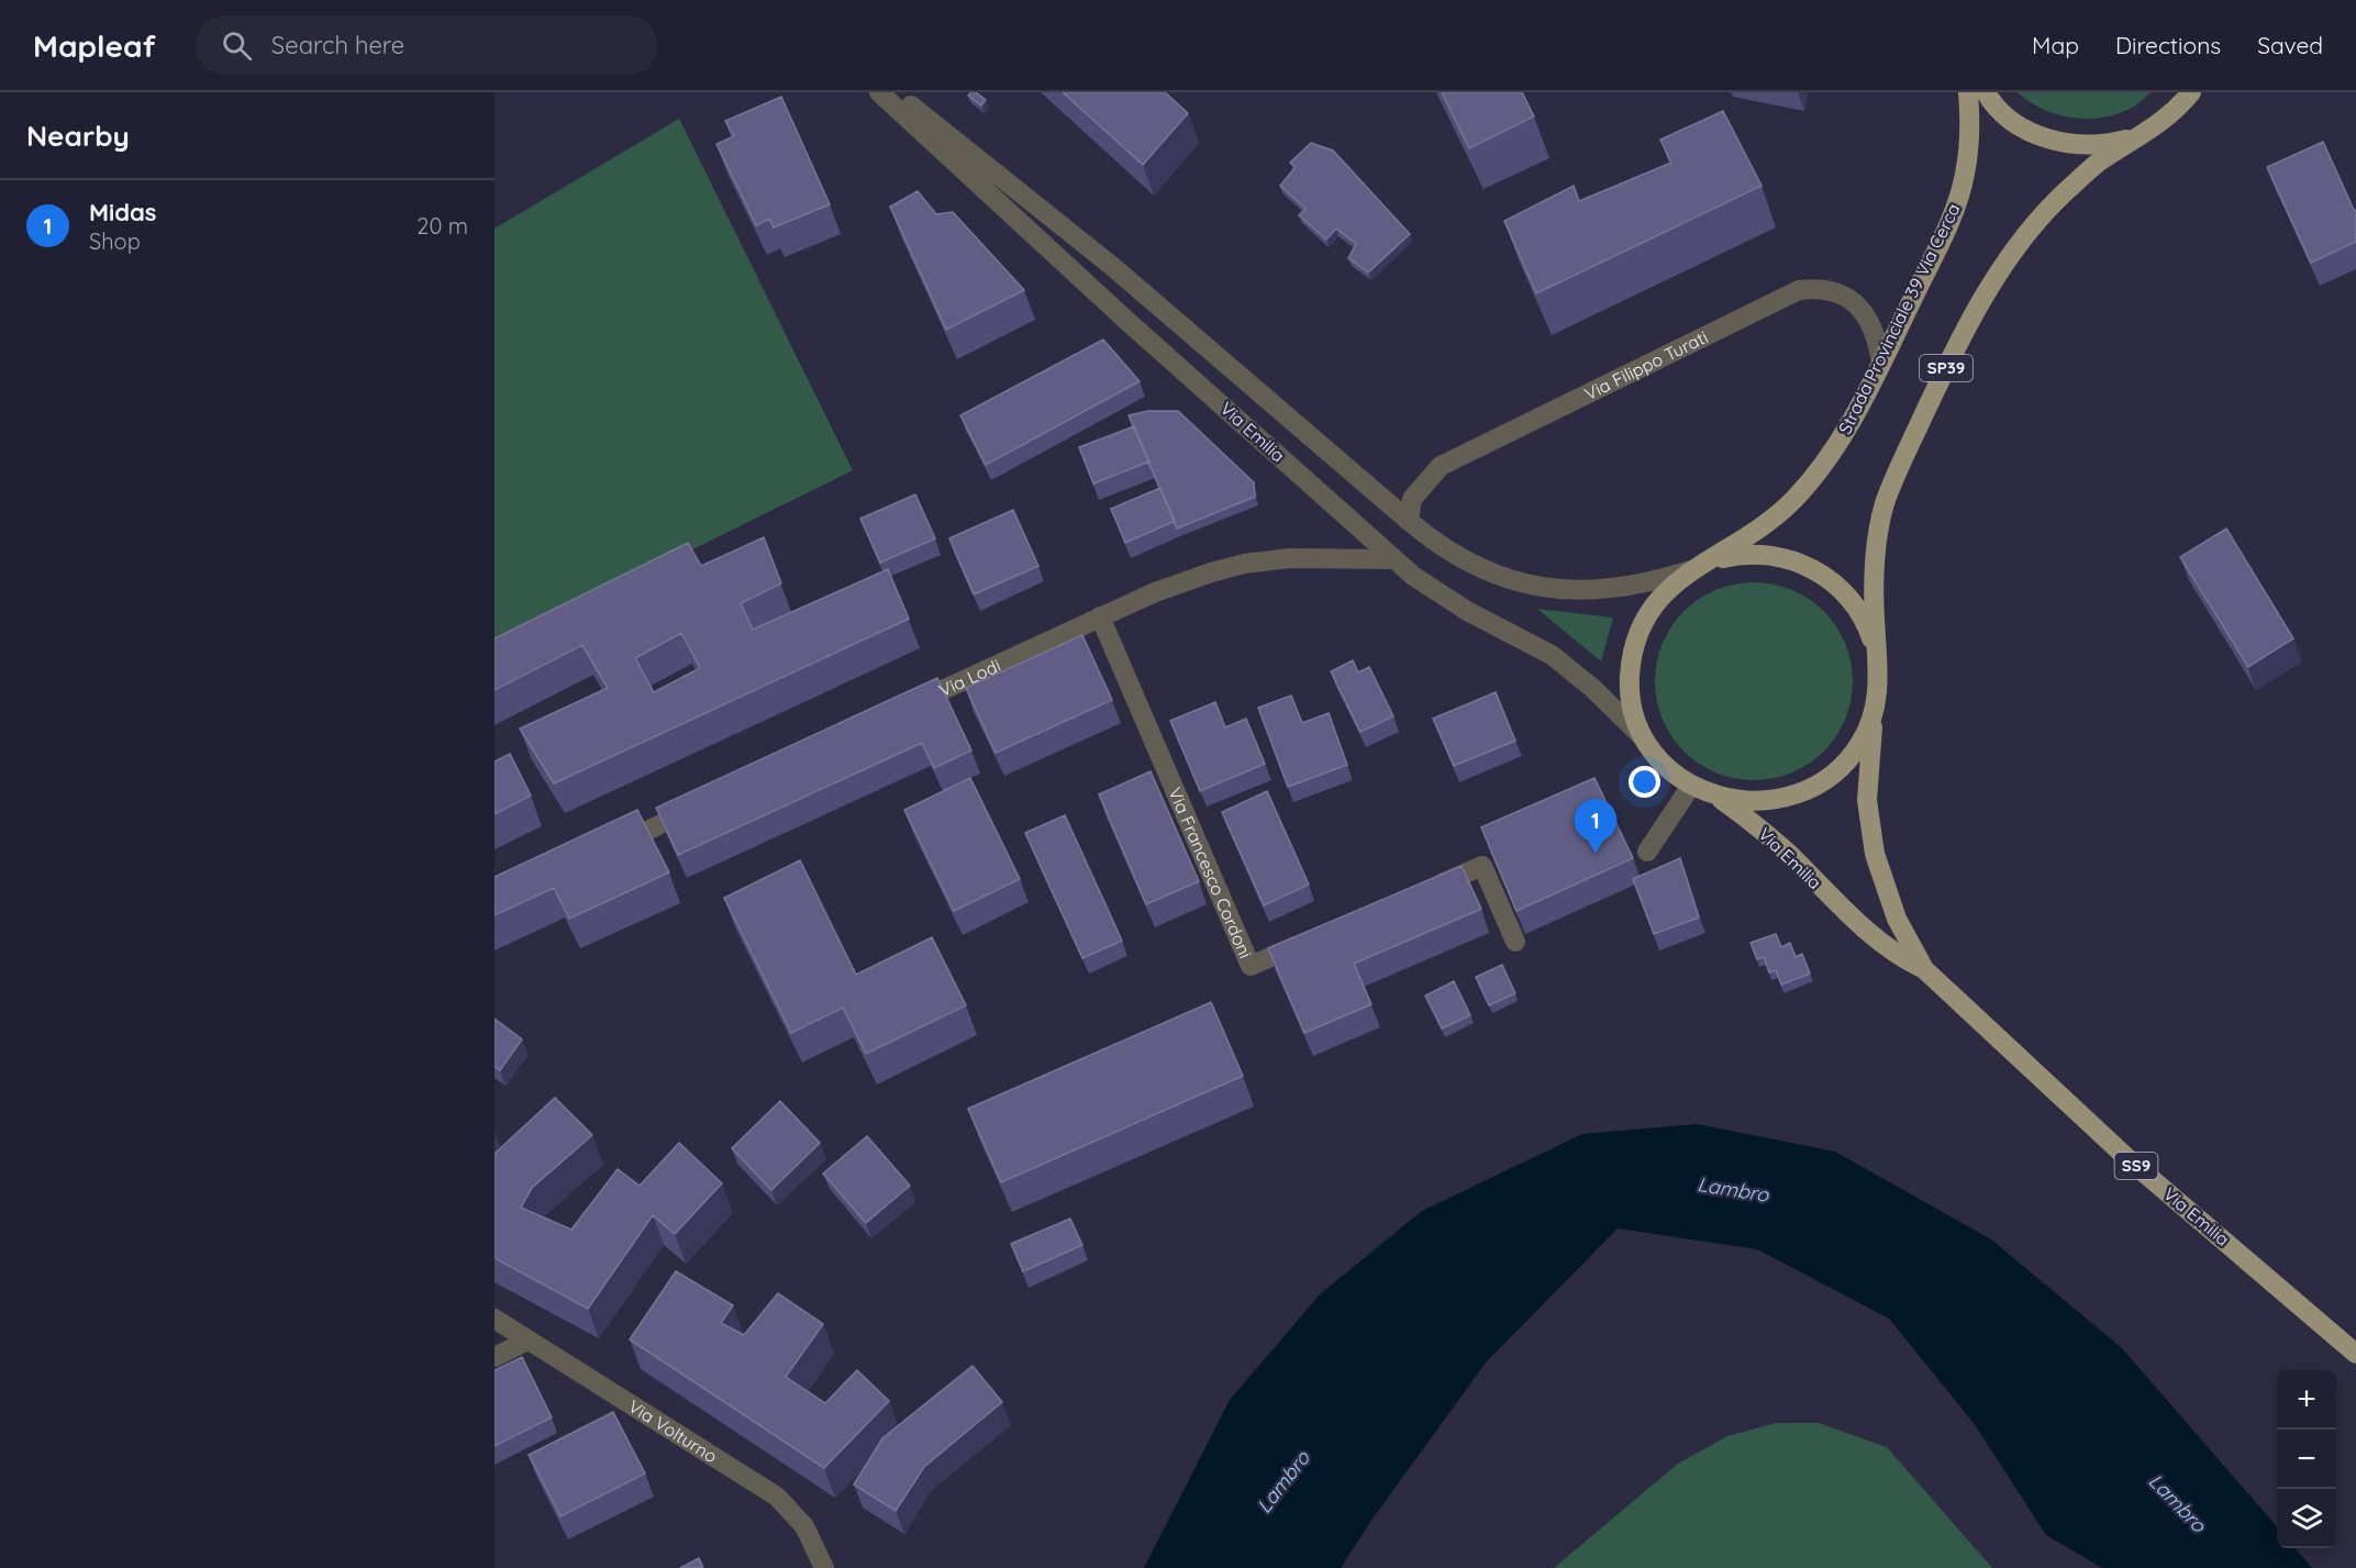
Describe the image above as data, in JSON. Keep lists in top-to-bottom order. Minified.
{"streets":{"main road":["Strada Provinciale 39 Via Cerca","SP39","Via Emilia","SS9"],"street":["Via Filippo Turati","Via Lodi","Via Francesco Cordoni","Via Volturno"]},"crossings":[["Strada Provinciale 39 Via Cerca","Via Filippo Turati"],["Strada Provinciale 39 Via Cerca","Via Emilia"],["Via Filippo Turati","Via Emilia"],["Via Emilia","Via Lodi"],["Via Lodi","Via Francesco Cordoni"]],"water":["Lambro"],"page":{"header":"Mapleaf","search":"Search here","nav":["Map","Directions","Saved"],"heading":"Nearby","list":[{"mark":"1","name":"Midas","note":"Shop","value":"20 m"}],"pins":"1","map_buttons":["+","−"]}}
